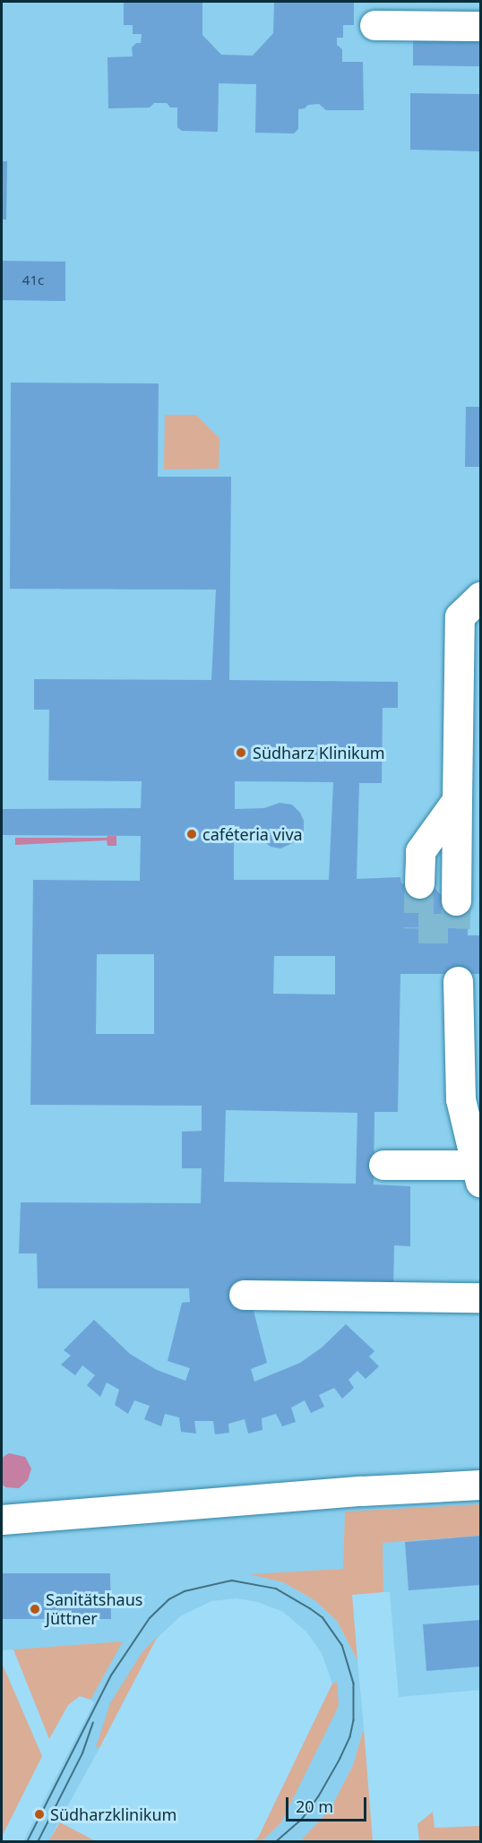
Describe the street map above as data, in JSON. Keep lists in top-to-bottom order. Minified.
{"places":["Südharz Klinikum","caféteria viva","Sanitätshaus Jüttner","Südharzklinikum"],"house_numbers":["41c"],"scale_bar":"20 m"}
